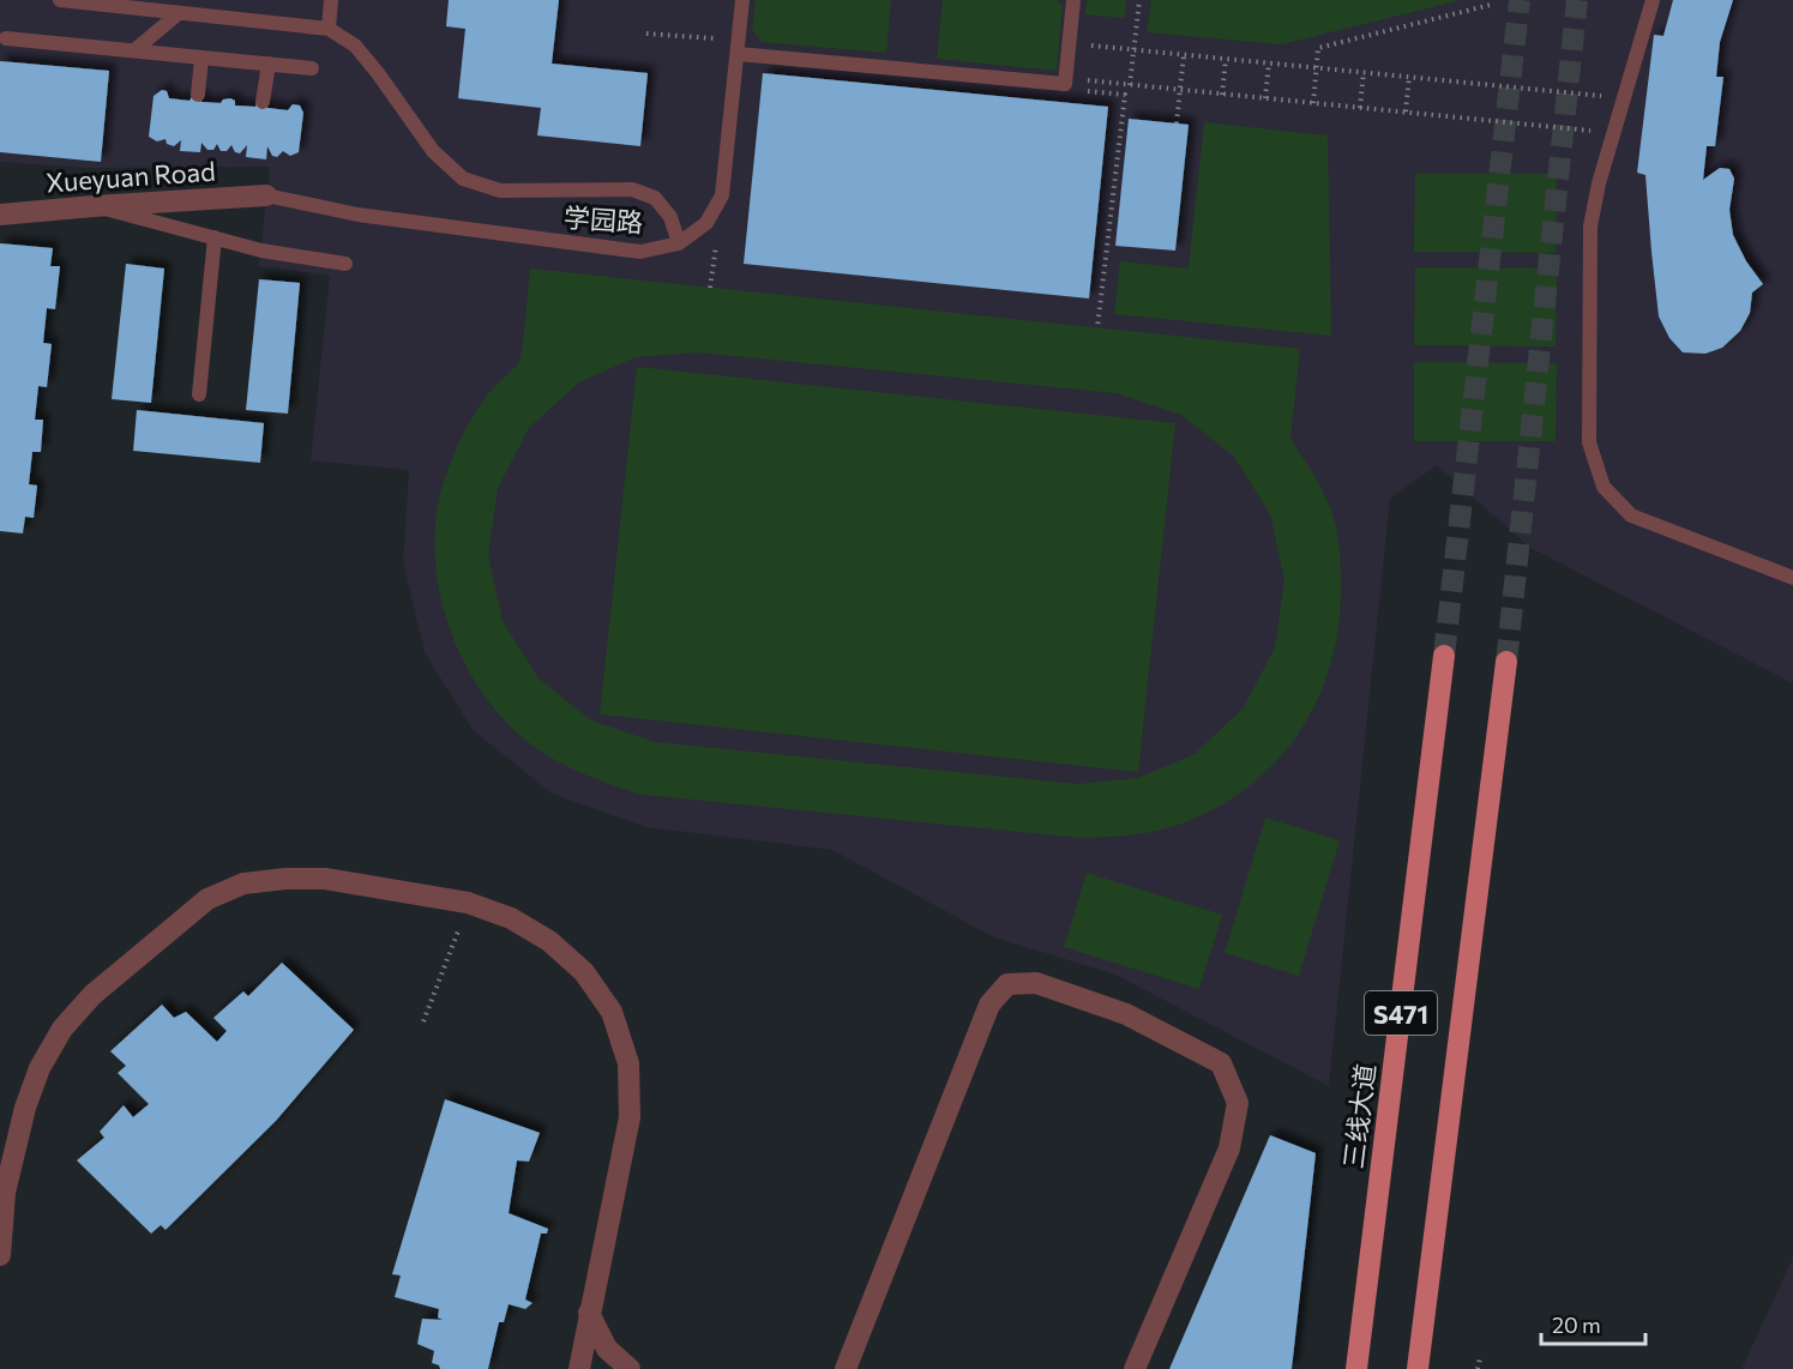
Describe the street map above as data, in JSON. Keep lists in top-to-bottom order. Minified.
{"streets":{"main road":["S471","三线大道"],"street":["Xueyuan Road"],"lane":["学园路"]},"crossings":[["Xueyuan Road","学园路"]],"scale_bar":"20 m"}
